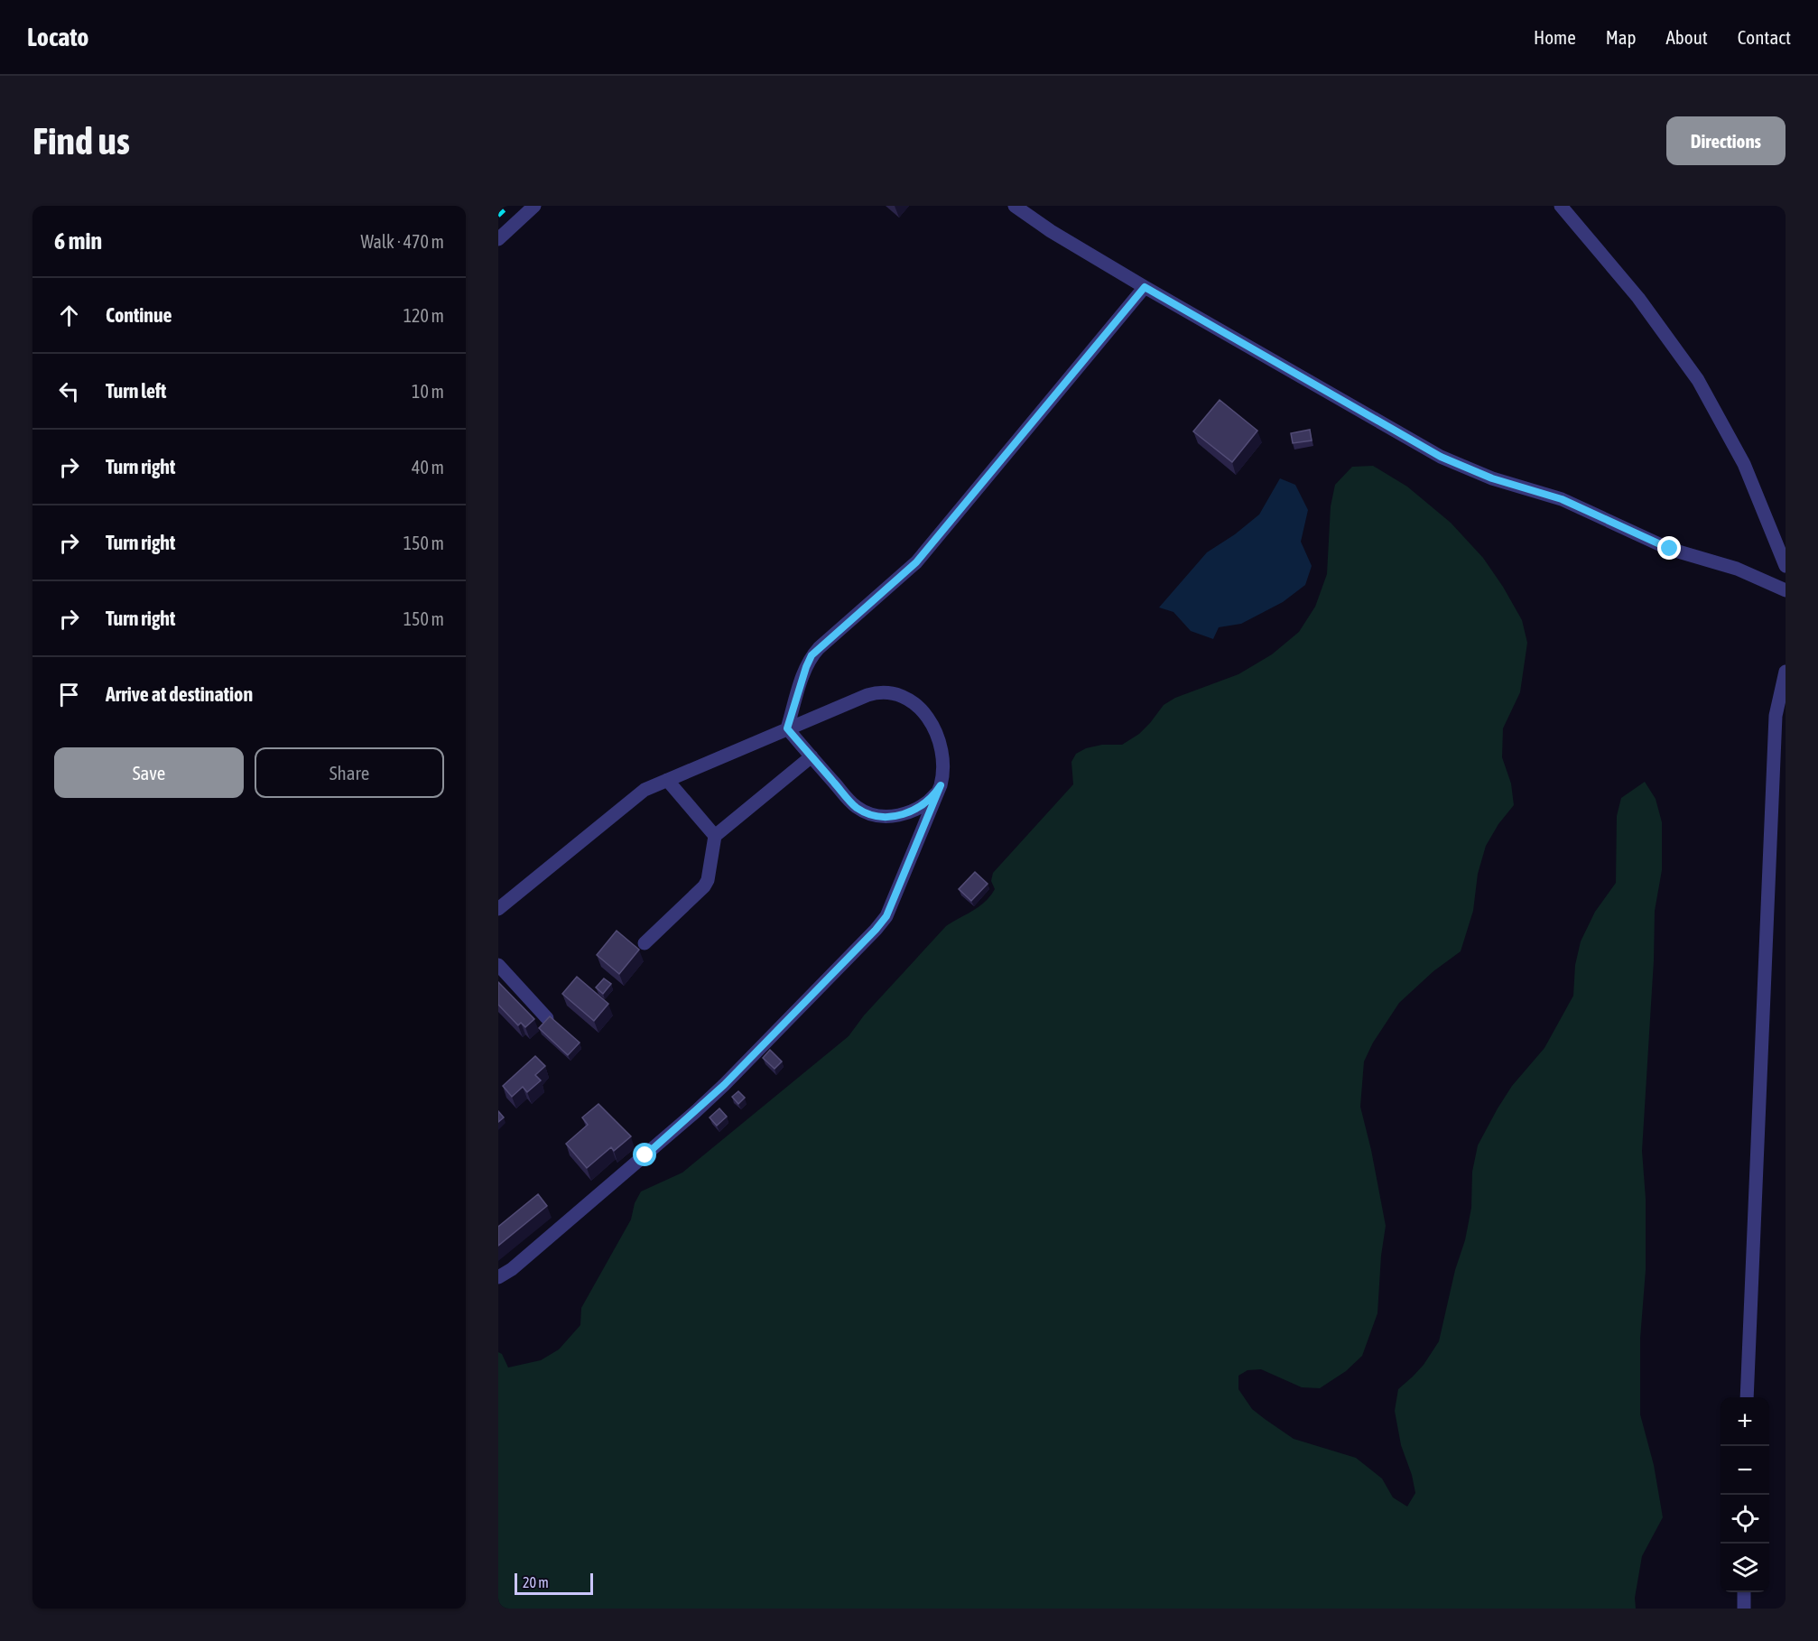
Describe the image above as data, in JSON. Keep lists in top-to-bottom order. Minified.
{"scale_bar":"20 m","page":{"header":"Locato","nav":["Home","Map","About","Contact"],"buttons":["Directions",["Save","Share"]],"title":"Find us","heading":["6 min","Walk · 470 m"],"list":[["Continue","120 m"],["Turn left","10 m"],["Turn right","40 m"],["Turn right","150 m"],["Turn right","150 m"],"Arrive at destination"],"map_buttons":["+","−"],"scale":"20 m"}}
